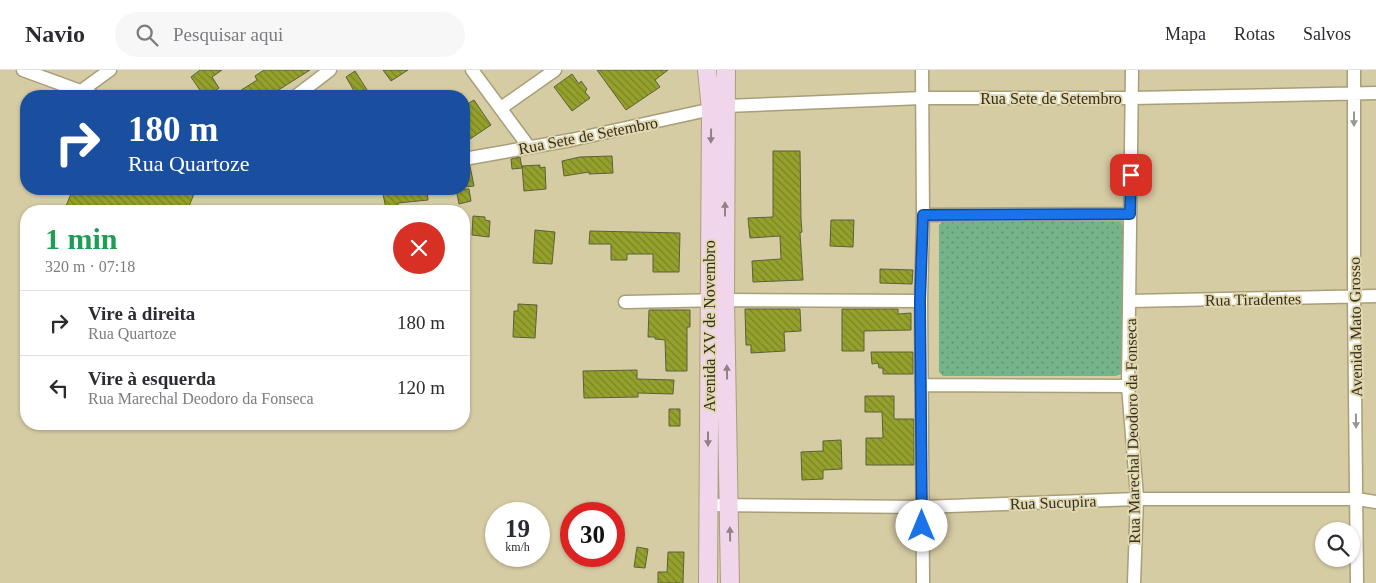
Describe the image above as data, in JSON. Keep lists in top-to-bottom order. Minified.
{"streets":{"main road":["Avenida XV de Novembro"],"street":["Rua Sete de Setembro","Rua Tiradentes","Avenida Mato Grosso","Rua Marechal Deodoro da Fonseca","Rua Sucupira"]},"crossings":[["Rua Sete de Setembro","Avenida XV de Novembro"],["Rua Sete de Setembro","Avenida Mato Grosso"],["Rua Sete de Setembro","Rua Marechal Deodoro da Fonseca"],["Rua Tiradentes","Avenida Mato Grosso"],["Rua Tiradentes","Rua Marechal Deodoro da Fonseca"],["Avenida XV de Novembro","Rua Sucupira"],["Avenida Mato Grosso","Rua Sucupira"],["Rua Marechal Deodoro da Fonseca","Rua Sucupira"]],"one_way":["Avenida Mato Grosso"],"page":{"header":"Navio","search":"Pesquisar aqui","nav":["Mapa","Rotas","Salvos"],"turn":["180 m","Rua Quartoze"],"heading":["1 min","320 m · 07:18"],"list":[{"name":"Vire à direita","note":"Rua Quartoze","value":"180 m"},{"name":"Vire à esquerda","note":"Rua Marechal Deodoro da Fonseca","value":"120 m"}],"speed":"19 km/h","limit":"30"}}
